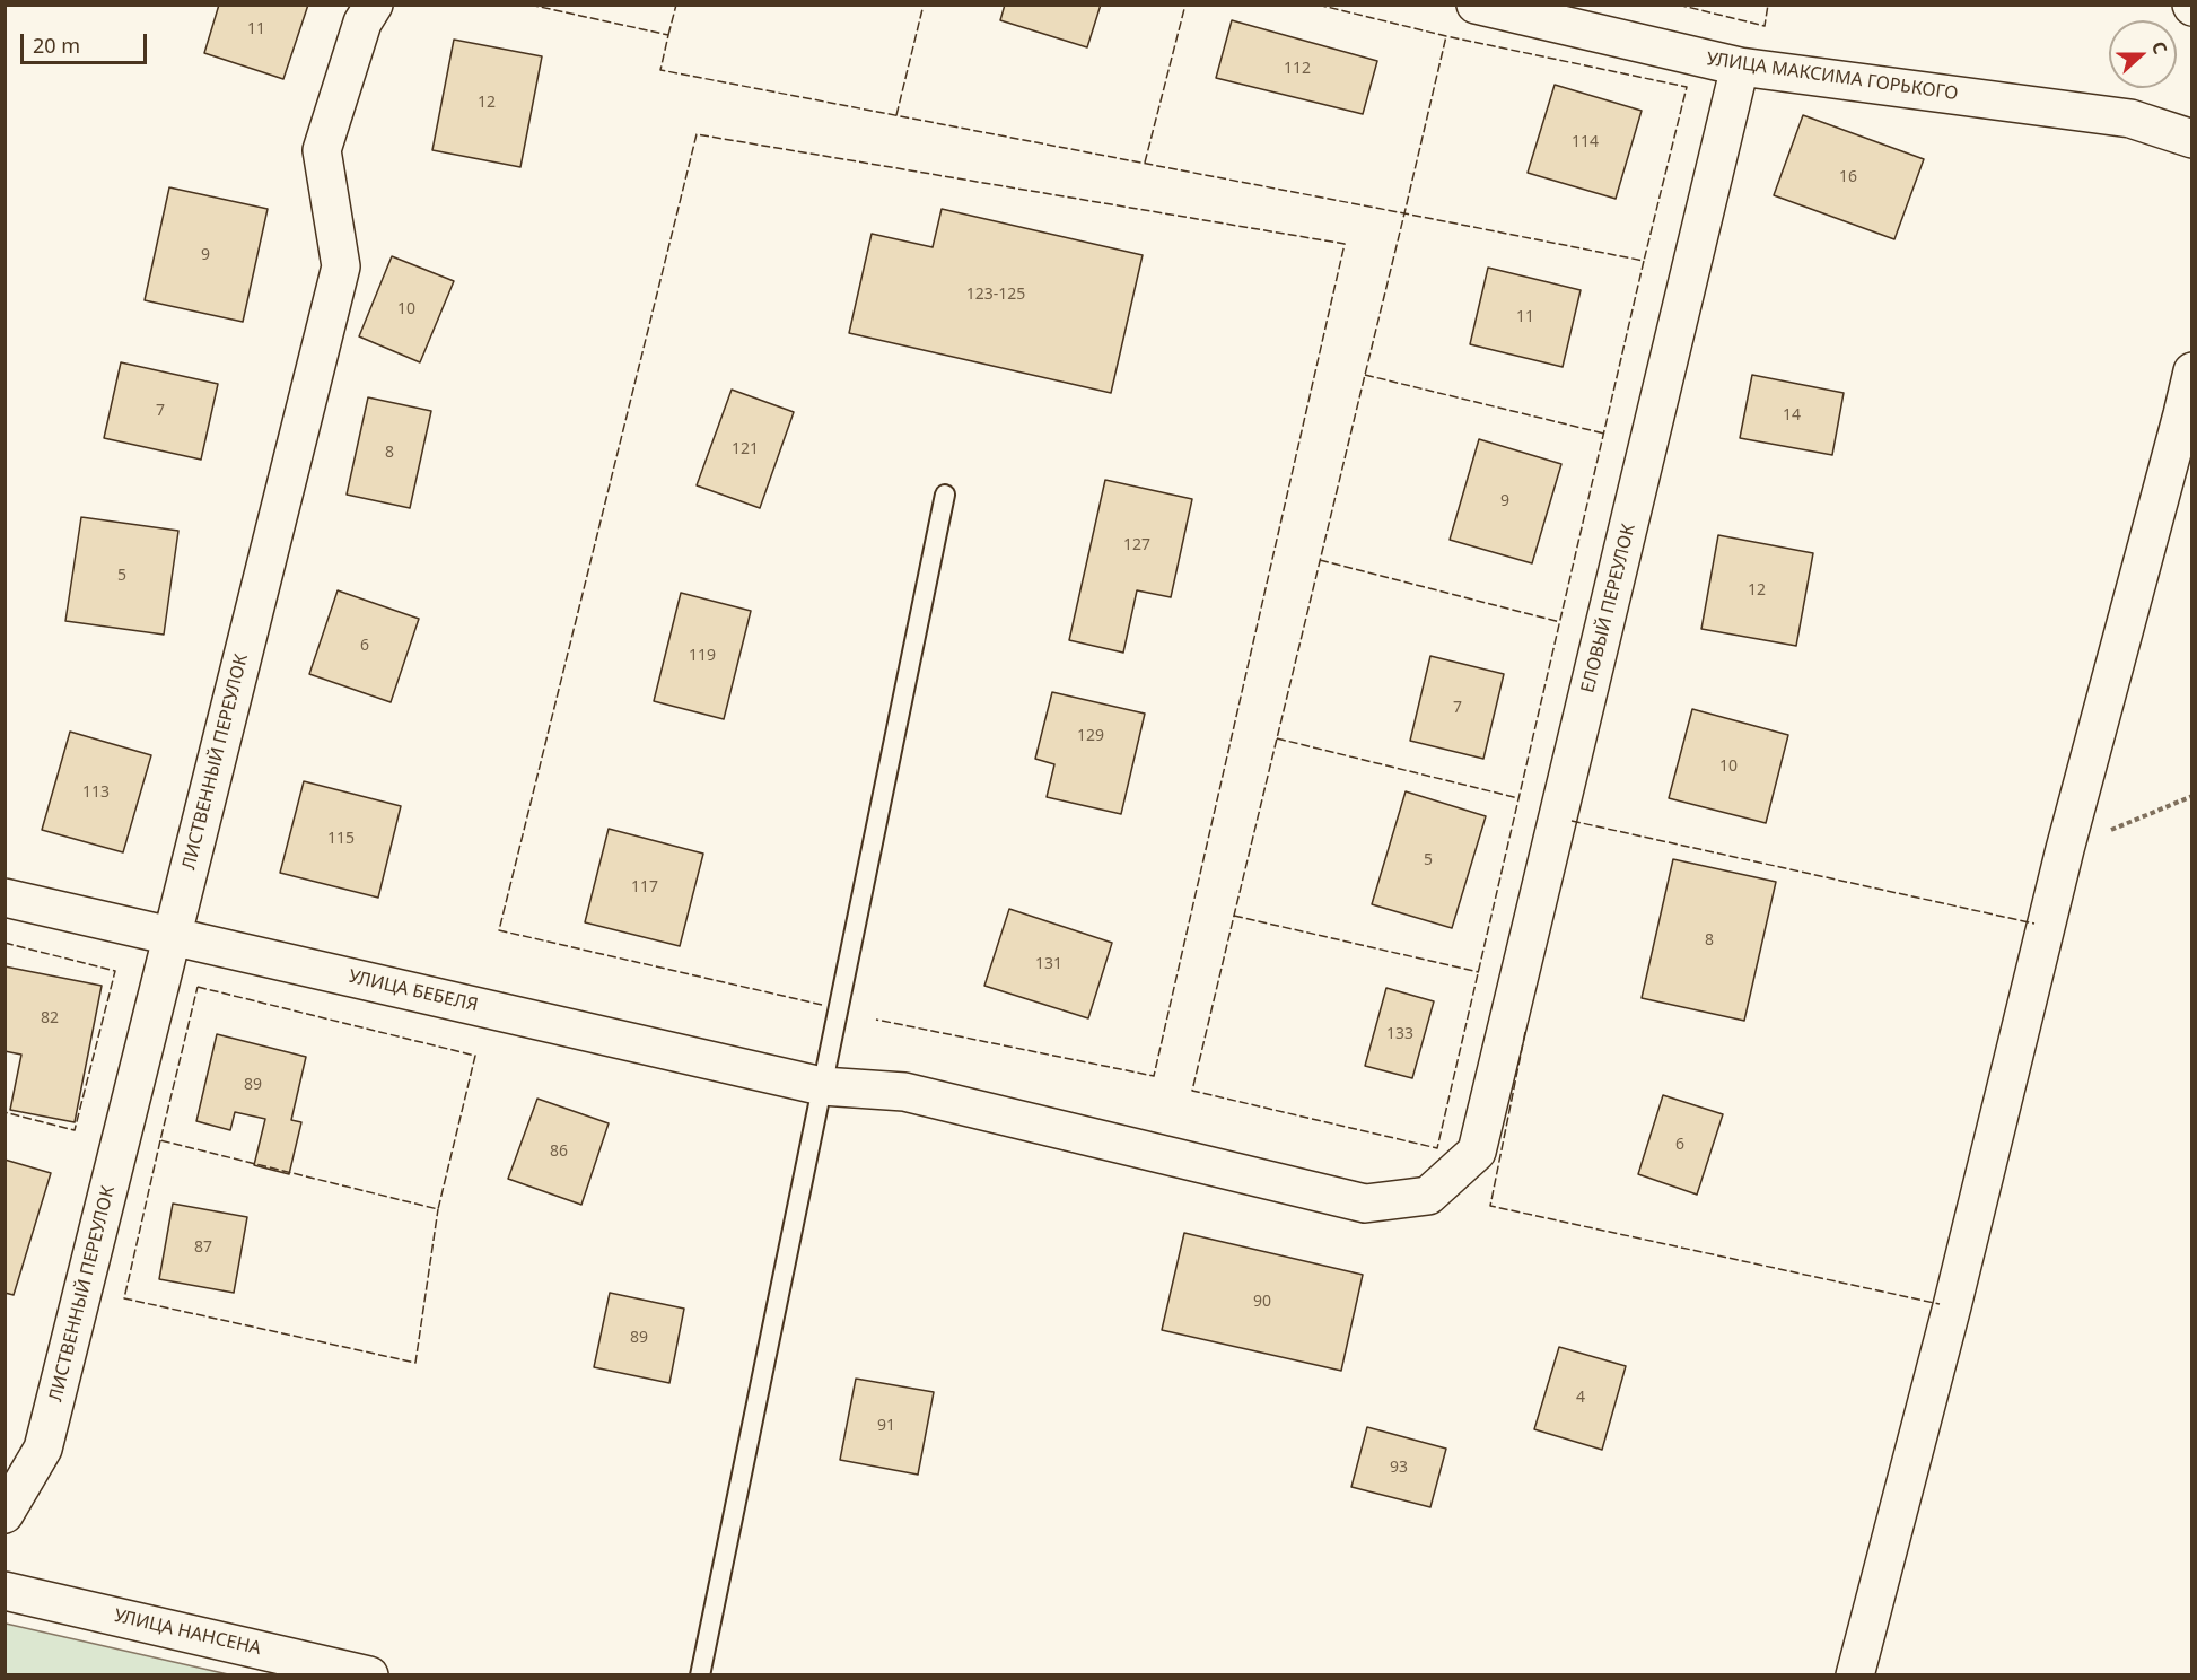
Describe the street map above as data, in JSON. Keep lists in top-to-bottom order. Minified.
{"streets":{"street":["УЛИЦА МАКСИМА ГОРЬКОГО","ЕЛОВЫЙ ПЕРЕУЛОК","ЛИСТВЕННЫЙ ПЕРЕУЛОК","УЛИЦА БЕБЕЛЯ","УЛИЦА НАНСЕНА"]},"crossings":[["УЛИЦА МАКСИМА ГОРЬКОГО","ЕЛОВЫЙ ПЕРЕУЛОК"],["ЕЛОВЫЙ ПЕРЕУЛОК","УЛИЦА БЕБЕЛЯ"],["ЛИСТВЕННЫЙ ПЕРЕУЛОК","УЛИЦА БЕБЕЛЯ"]],"house_numbers":["11","112","12","114","16","9","123-125","10","11","7","14","121","8","9","127","5","12","6","119","7","129","10","113","115","5","117","8","131","82","133","89","6","86","87","90","89","4","91","93"],"scale_bar":"20 m","north":"right"}
